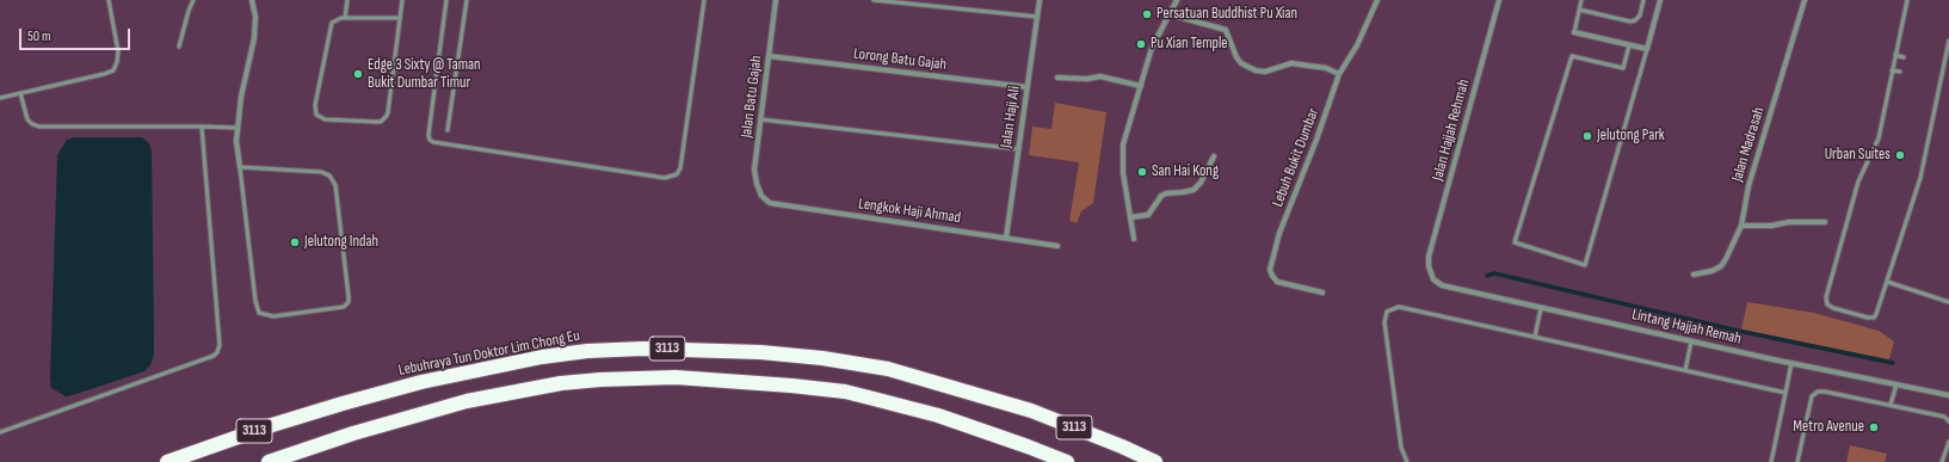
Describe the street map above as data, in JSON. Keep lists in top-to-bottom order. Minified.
{"streets":{"highway":["3113","Lebuhraya Tun Doktor Lim Chong Eu"],"street":["Lorong Batu Gajah","Jalan Batu Gajah","Jalan Haji Ali","Jalan Hajjah Rehmah","Jalan Madrasah","Lebuh Bukit Dumbar","Lengkok Haji Ahmad","Lintang Hajjah Remah"]},"crossings":[["Lorong Batu Gajah","Jalan Batu Gajah"],["Lorong Batu Gajah","Jalan Haji Ali"],["Jalan Batu Gajah","Lengkok Haji Ahmad"],["Jalan Haji Ali","Lengkok Haji Ahmad"],["Jalan Hajjah Rehmah","Lintang Hajjah Remah"]],"places":["Persatuan Buddhist Pu Xian","Pu Xian Temple","Edge 3 Sixty @ Taman Bukit Dumbar Timur","Jelutong Park","Urban Suites","San Hai Kong","Jelutong Indah","Metro Avenue"],"scale_bar":"50 m"}
